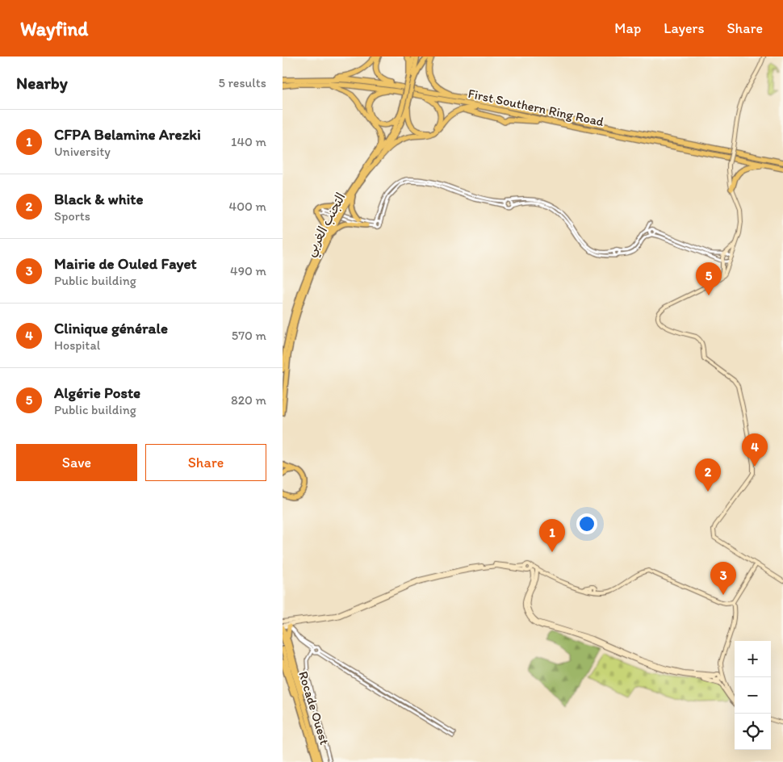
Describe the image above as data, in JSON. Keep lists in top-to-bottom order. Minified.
{"streets":{"highway":["First Southern Ring Road","التجنب الغربي","Rocade Ouest"]},"crossings":[["First Southern Ring Road","التجنب الغربي"]],"page":{"header":"Wayfind","nav":["Map","Layers","Share"],"heading":["Nearby","5 results"],"list":[{"mark":"1","name":"CFPA Belamine Arezki","note":"University","value":"140 m"},{"mark":"2","name":"Black & white","note":"Sports","value":"400 m"},{"mark":"3","name":"Mairie de Ouled Fayet","note":"Public building","value":"490 m"},{"mark":"4","name":"Clinique générale","note":"Hospital","value":"570 m"},{"mark":"5","name":"Algérie Poste","note":"Public building","value":"820 m"}],"pins":["5","4","2","1","3"],"buttons":["Save","Share"],"map_buttons":["+","−"]}}
